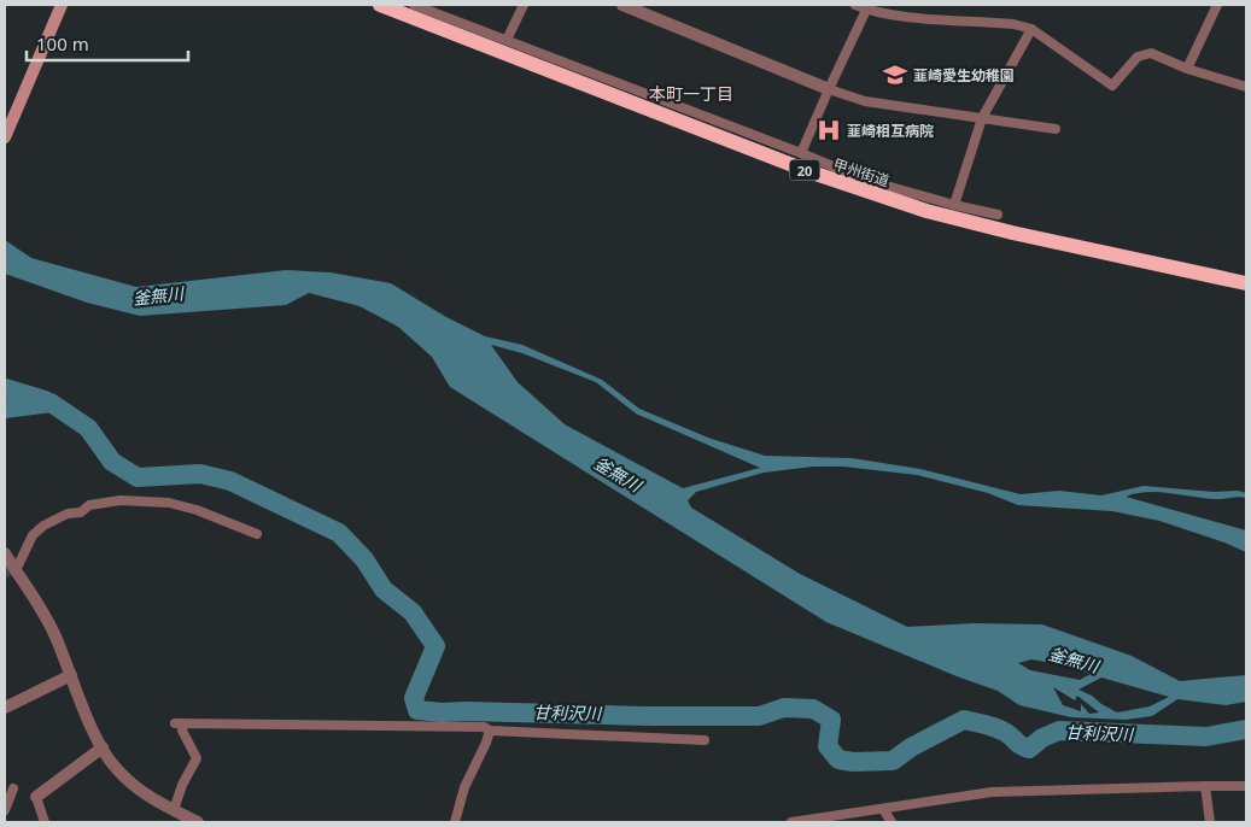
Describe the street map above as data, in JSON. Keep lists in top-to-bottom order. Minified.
{"streets":{"highway":["20","甲州街道"]},"districts":["本町一丁目"],"water":["釜無川","甘利沢川"],"places":{"school or university":["韮崎愛生幼稚園"],"hospital":["韮崎相互病院"]},"scale_bar":"100 m"}
